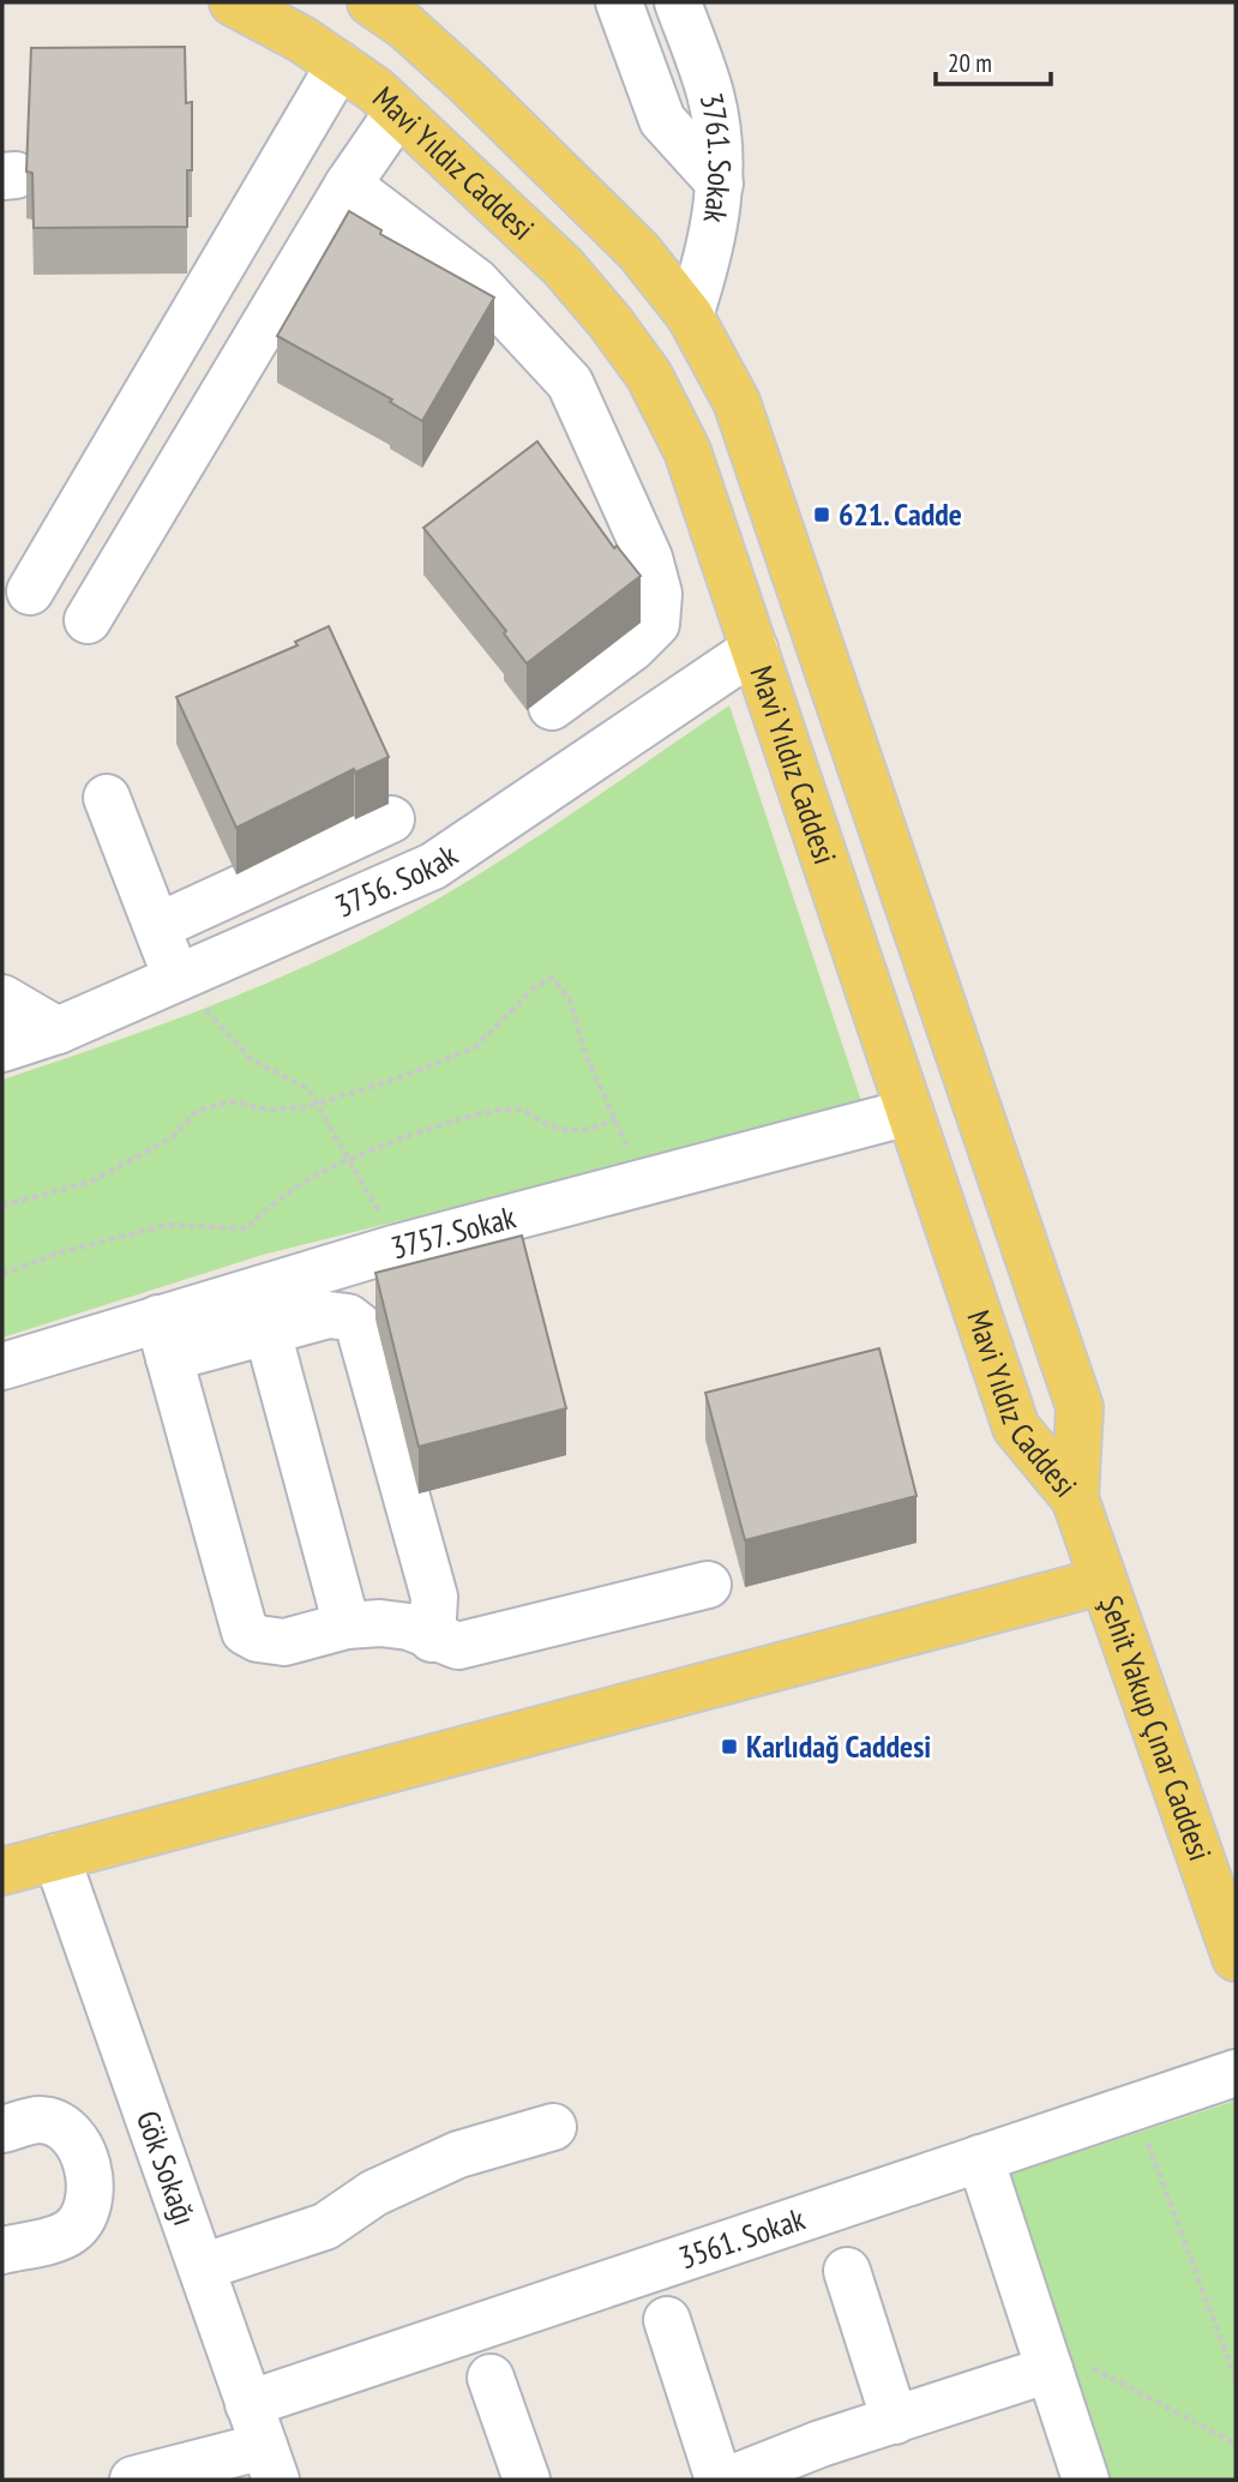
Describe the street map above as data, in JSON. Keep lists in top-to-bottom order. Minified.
{"streets":{"main road":["Mavi Yıldız Caddesi","Şehit Yakup Çınar Caddesi"],"street":["3761. Sokak","3756. Sokak","3757. Sokak","Gök Sokağı","3561. Sokak"]},"crossings":[["3761. Sokak","Mavi Yıldız Caddesi"],["Mavi Yıldız Caddesi","3756. Sokak"],["Mavi Yıldız Caddesi","3757. Sokak"],["Mavi Yıldız Caddesi","Şehit Yakup Çınar Caddesi"],["Gök Sokağı","3561. Sokak"]],"places":{"transit":["621. Cadde","Karlıdağ Caddesi"]},"scale_bar":"20 m"}
